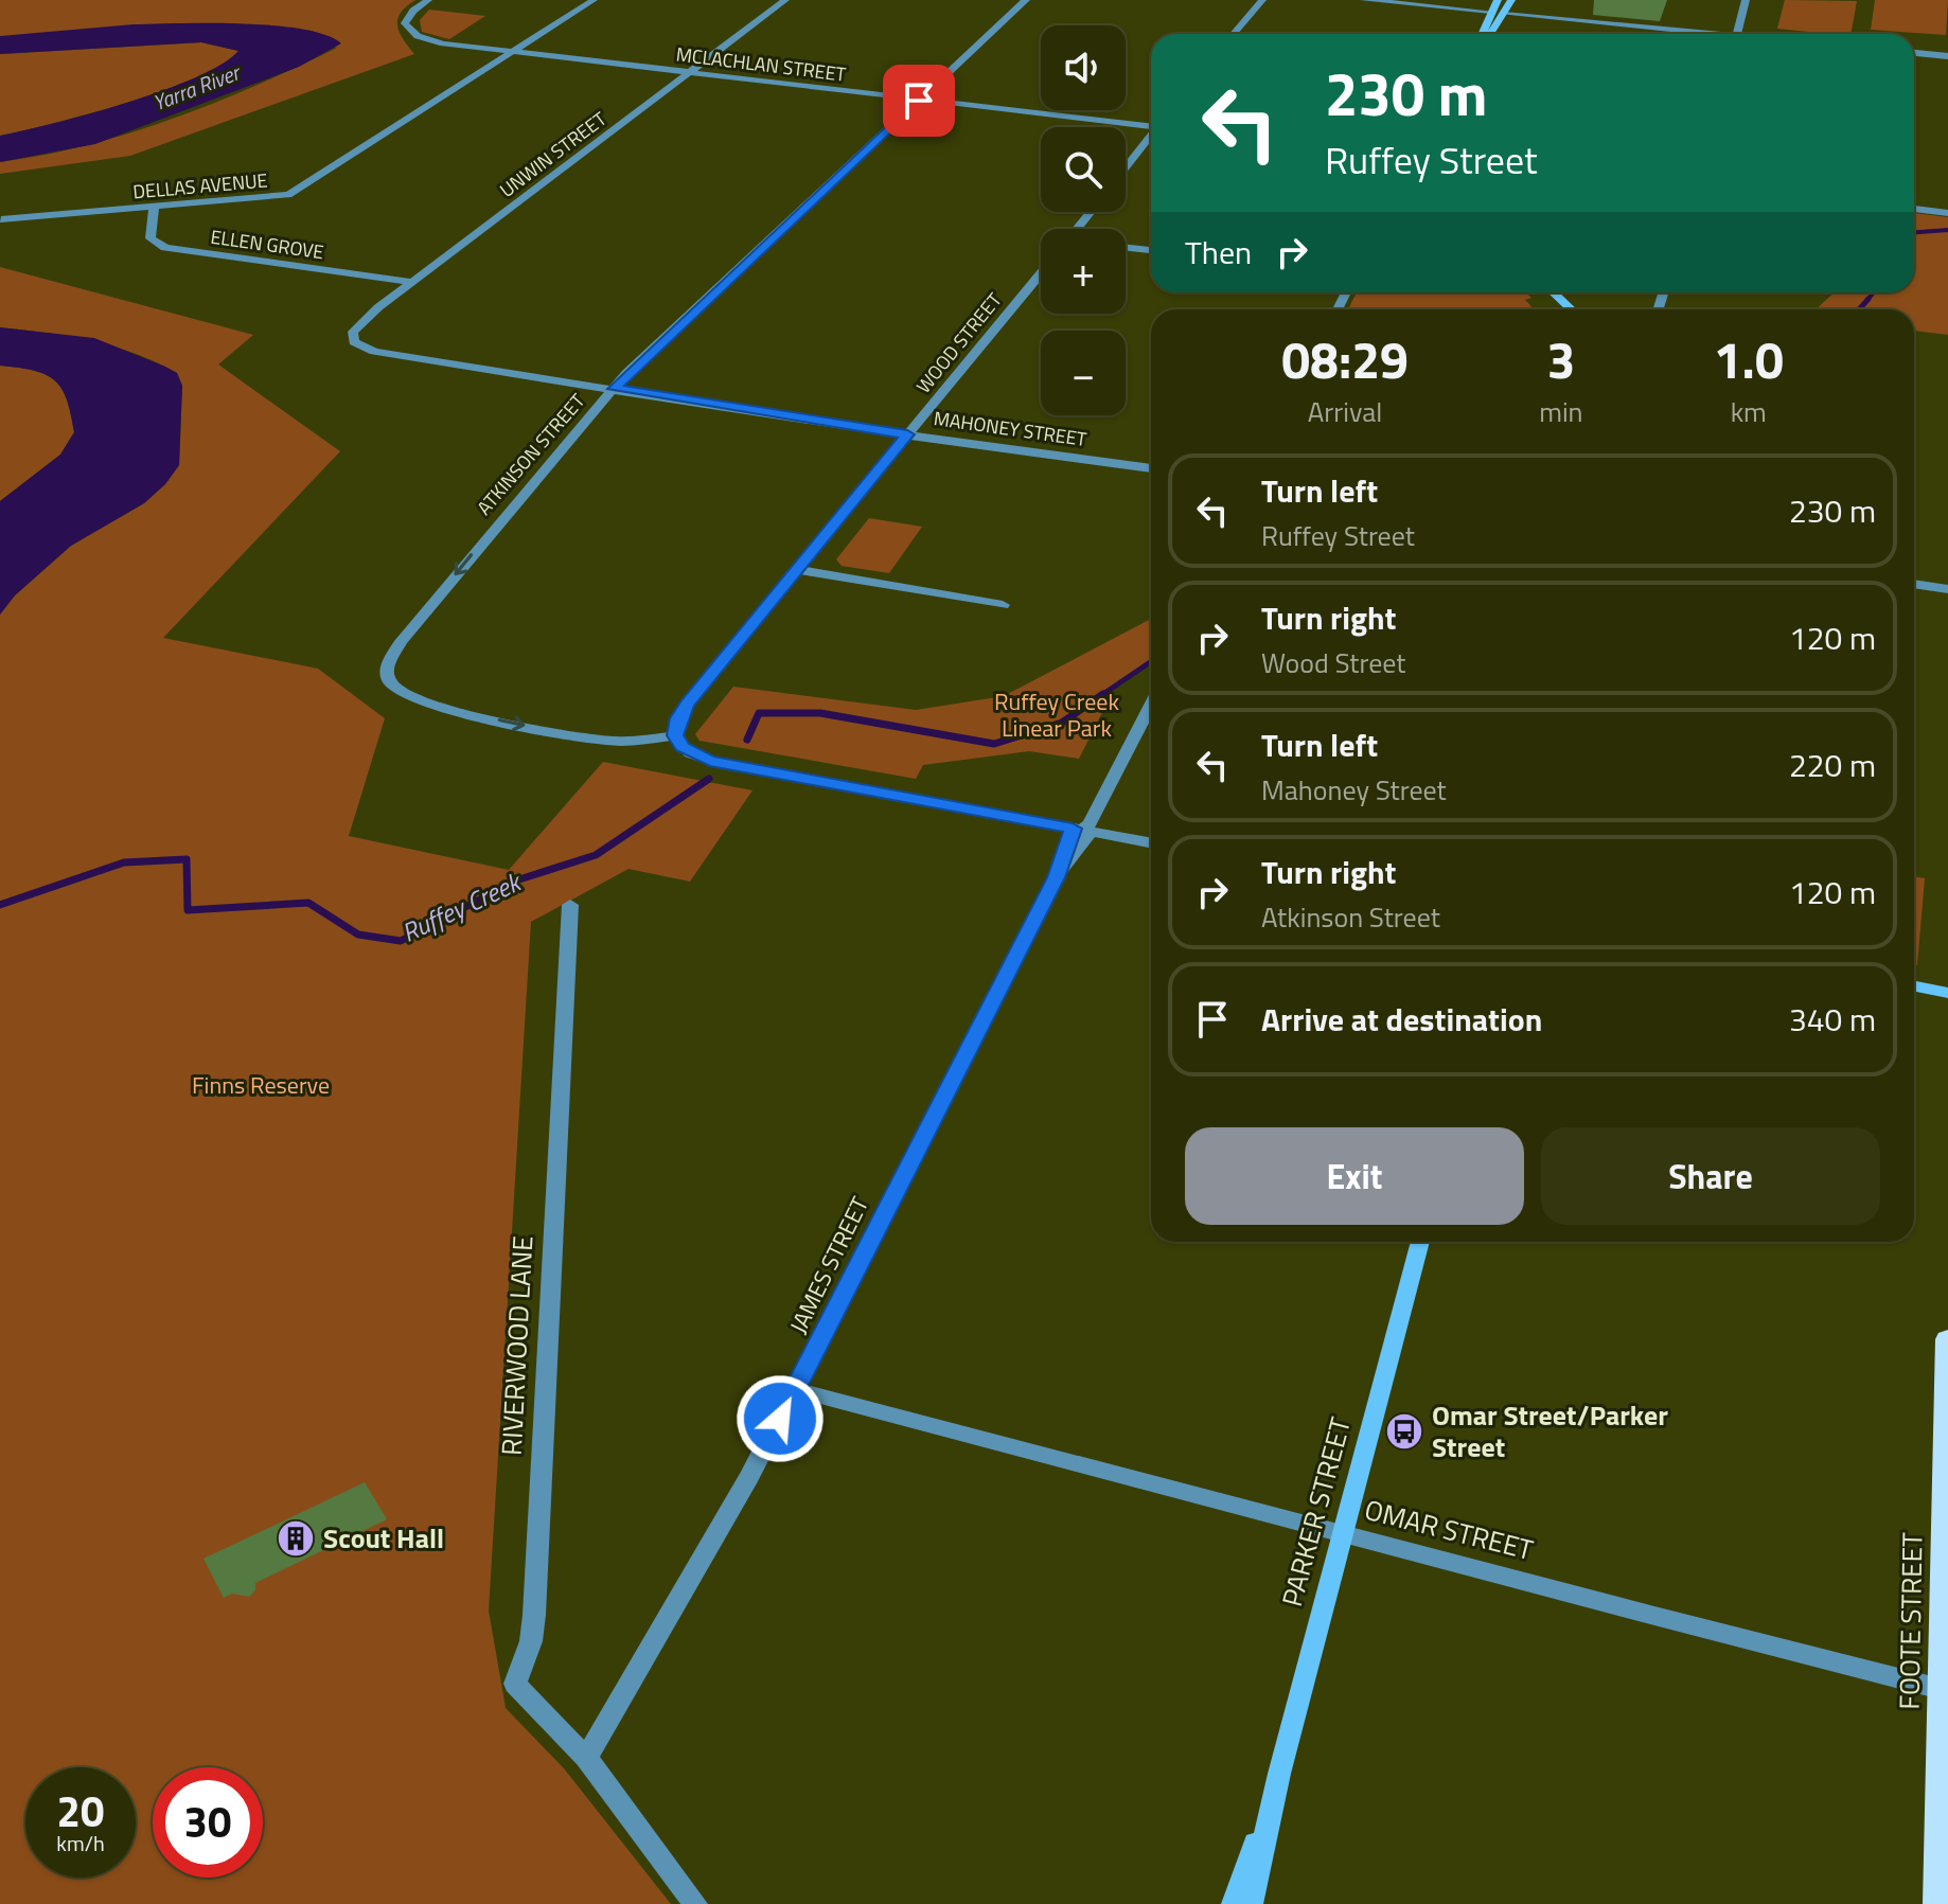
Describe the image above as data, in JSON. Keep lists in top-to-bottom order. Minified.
{"streets":{"main road":["PARKER STREET","FOOTE STREET"],"street":["MCLACHLAN STREET","UNWIN STREET","DELLAS AVENUE","ELLEN GROVE","WOOD STREET","MAHONEY STREET","ATKINSON STREET","JAMES STREET","RIVERWOOD LANE","OMAR STREET"]},"crossings":[["MCLACHLAN STREET","UNWIN STREET"],["MCLACHLAN STREET","DELLAS AVENUE"],["MCLACHLAN STREET","ATKINSON STREET"],["UNWIN STREET","ELLEN GROVE"],["UNWIN STREET","MAHONEY STREET"],["DELLAS AVENUE","ELLEN GROVE"],["WOOD STREET","MAHONEY STREET"],["WOOD STREET","ATKINSON STREET"],["MAHONEY STREET","ATKINSON STREET"],["JAMES STREET","RIVERWOOD LANE"],["JAMES STREET","OMAR STREET"],["PARKER STREET","OMAR STREET"],["OMAR STREET","FOOTE STREET"]],"water":["Yarra River","Ruffey Creek"],"parks":["Ruffey Creek Linear Park","Finns Reserve"],"places":{"bus stop":["Omar Street/Parker Street"],"building":["Scout Hall"]},"page":{"map_buttons":["+","−"],"turn":["230 m","Ruffey Street"],"then":"Then","eta":["08:29","Arrival","3","min","1.0","km"],"list":[{"name":"Turn left","note":"Ruffey Street","value":"230 m"},{"name":"Turn right","note":"Wood Street","value":"120 m"},{"name":"Turn left","note":"Mahoney Street","value":"220 m"},{"name":"Turn right","note":"Atkinson Street","value":"120 m"},{"name":"Arrive at destination","value":"340 m"}],"buttons":["Exit","Share"],"speed":"20 km/h","limit":"30"}}
